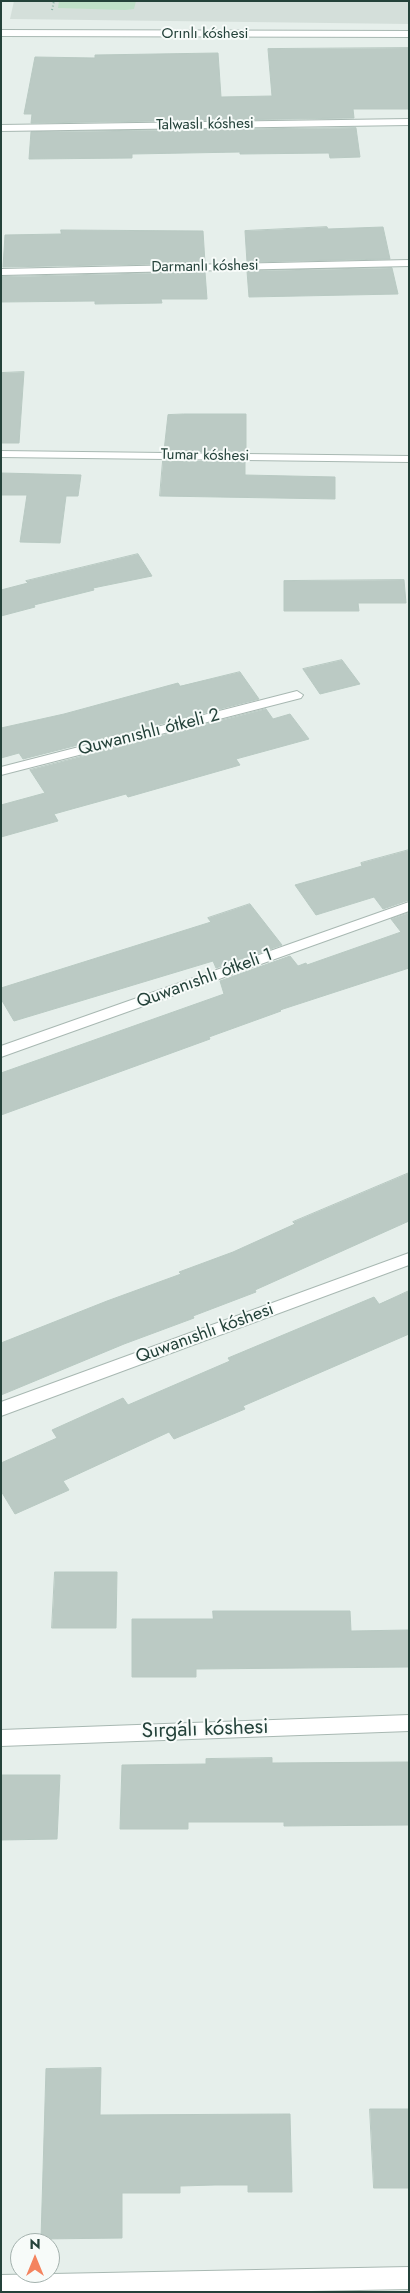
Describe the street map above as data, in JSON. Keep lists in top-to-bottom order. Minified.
{"streets":{"street":["Orınlı kóshesi","Talwaslı kóshesi","Darmanlı kóshesi","Tumar kóshesi","Quwanıshlı ótkeli 2","Quwanıshlı ótkeli 1","Quwanıshlı kóshesi","Sırǵalı kóshesi"]},"north":"top"}
